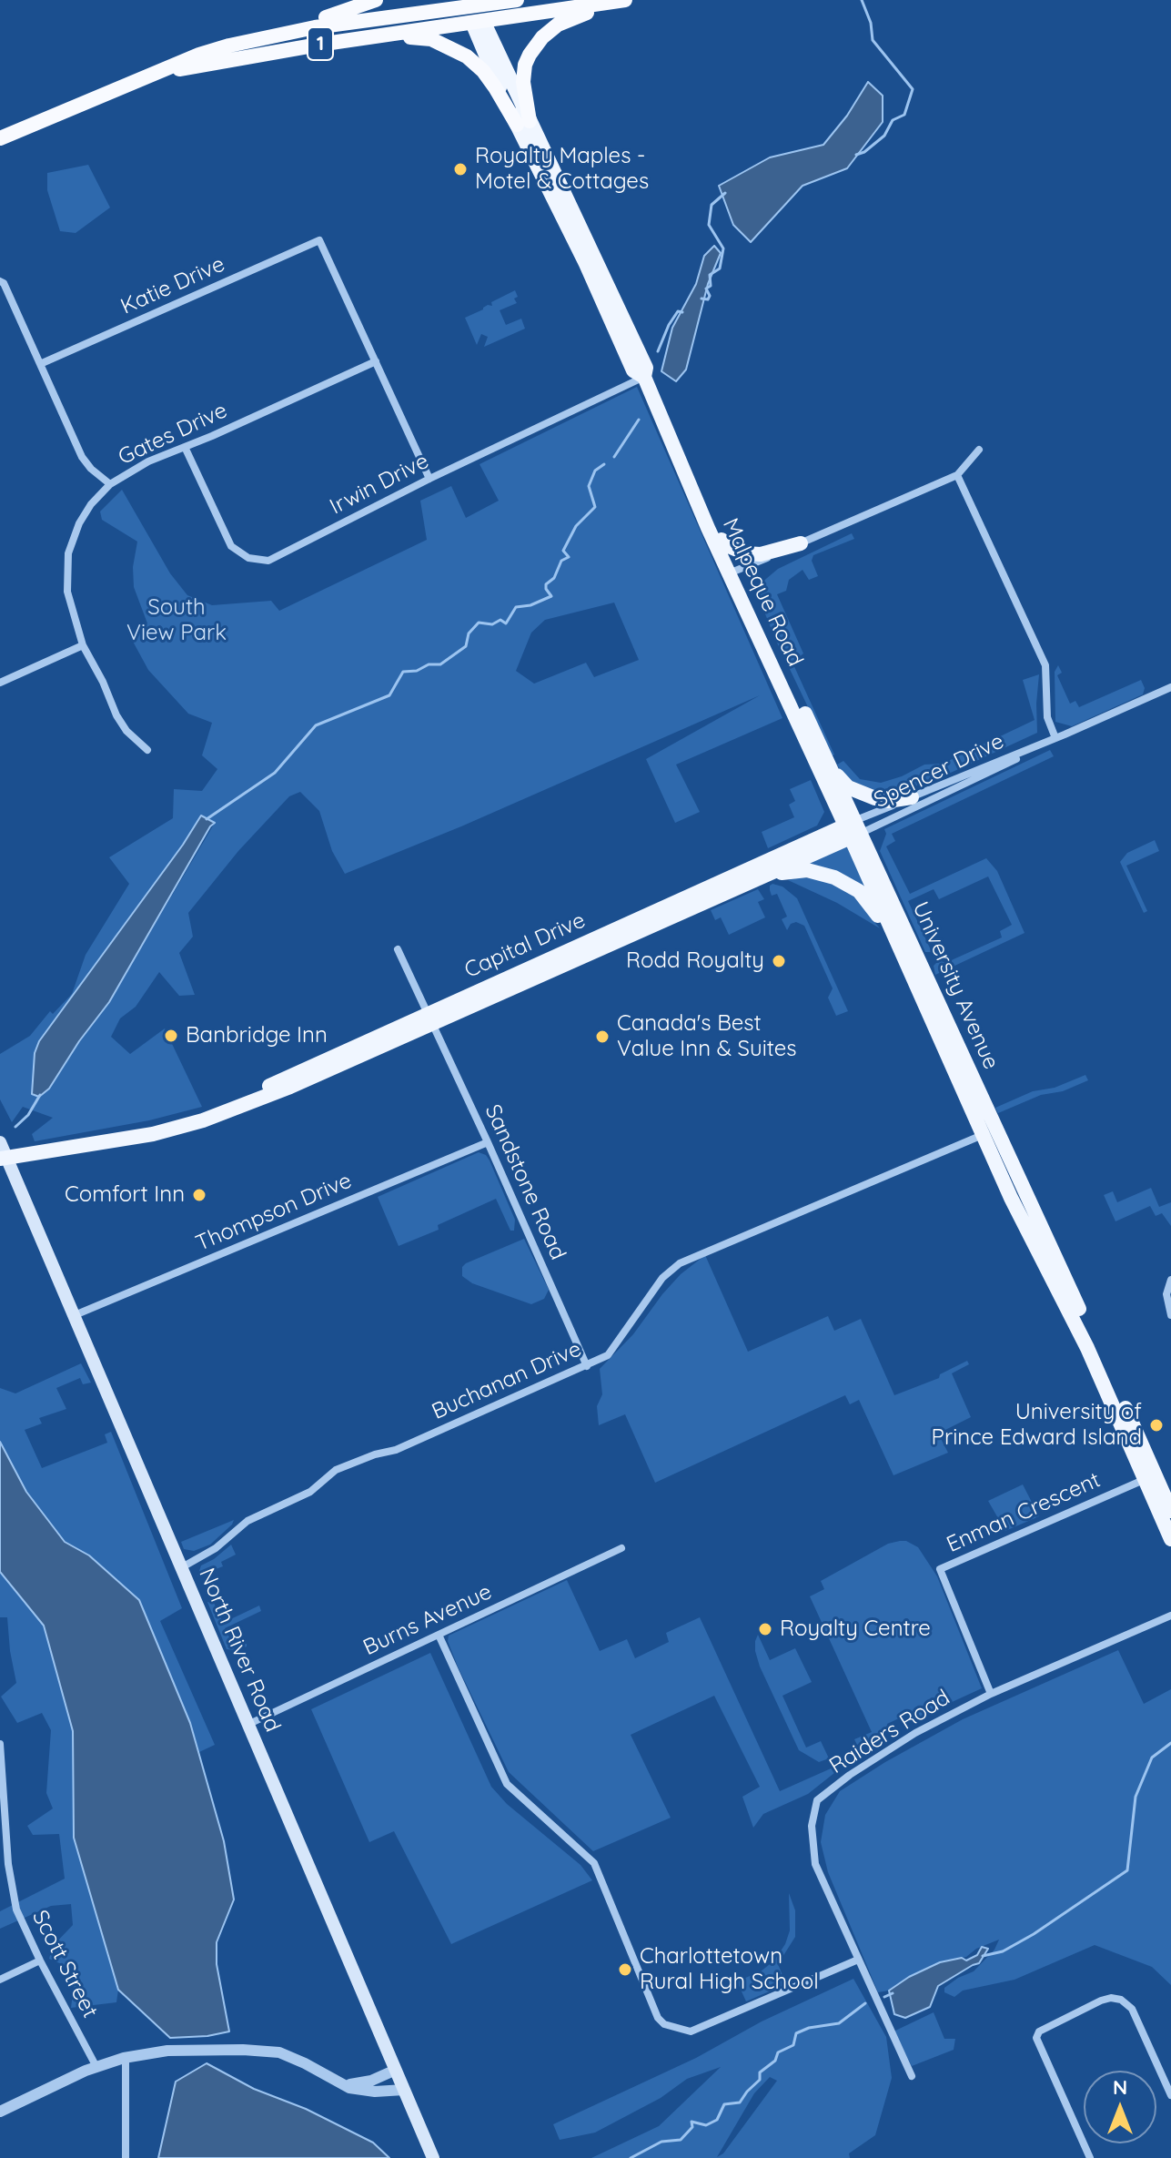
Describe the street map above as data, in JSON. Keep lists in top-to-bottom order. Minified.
{"streets":{"highway":["1","Malpeque Road"],"main road":["Capital Drive","University Avenue","North River Road"],"street":["Katie Drive","Gates Drive","Irwin Drive","Spencer Drive","Sandstone Road","Thompson Drive","Buchanan Drive","Enman Crescent","Burns Avenue","Raiders Road","Scott Street"]},"crossings":[["1","Malpeque Road"],["Katie Drive","Gates Drive"],["Gates Drive","Irwin Drive"],["Irwin Drive","Malpeque Road"],["Malpeque Road","Spencer Drive"],["Malpeque Road","Capital Drive"],["Malpeque Road","University Avenue"],["Spencer Drive","Capital Drive"],["Spencer Drive","University Avenue"],["Capital Drive","University Avenue"],["Capital Drive","Sandstone Road"],["Capital Drive","North River Road"],["University Avenue","Buchanan Drive"],["University Avenue","Enman Crescent"],["Sandstone Road","Thompson Drive"],["Sandstone Road","Buchanan Drive"],["Thompson Drive","North River Road"],["Buchanan Drive","North River Road"],["Enman Crescent","Raiders Road"],["Burns Avenue","North River Road"]],"parks":["South View Park"],"places":["Royalty Maples - Motel & Cottages","Rodd Royalty","Banbridge Inn","Canada's Best Value Inn & Suites","Comfort Inn","University of Prince Edward Island","Royalty Centre","Charlottetown Rural High School"],"north":"top"}
